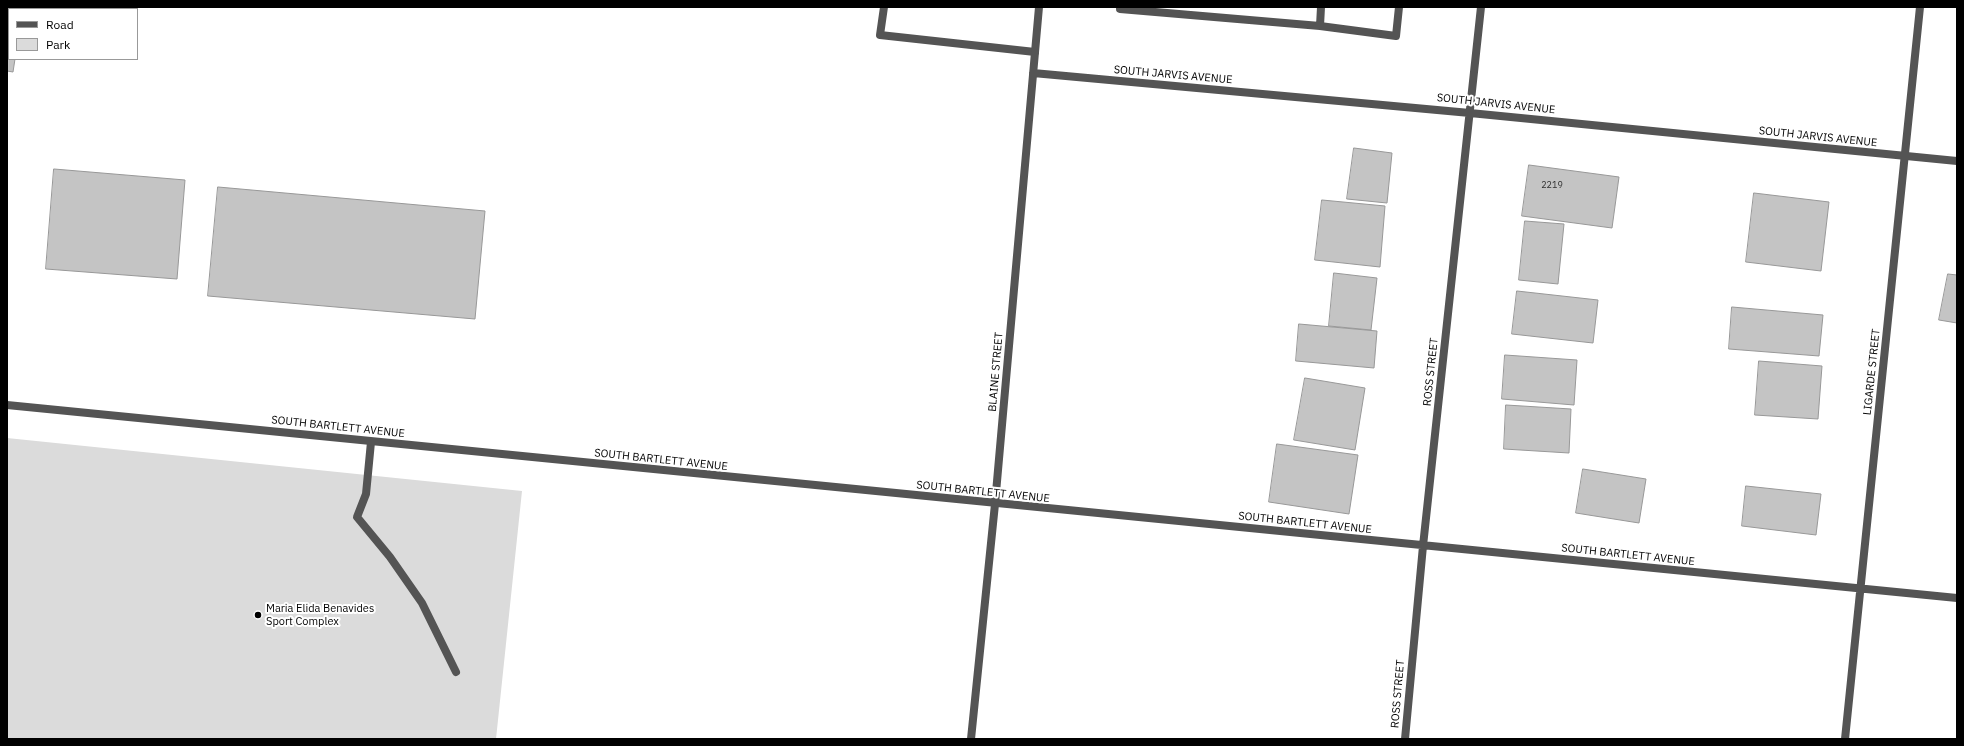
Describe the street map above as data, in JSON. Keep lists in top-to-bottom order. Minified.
{"streets":{"street":["SOUTH JARVIS AVENUE","BLAINE STREET","ROSS STREET","LIGARDE STREET","SOUTH BARTLETT AVENUE"]},"crossings":[["SOUTH JARVIS AVENUE","BLAINE STREET"],["SOUTH JARVIS AVENUE","ROSS STREET"],["SOUTH JARVIS AVENUE","LIGARDE STREET"],["BLAINE STREET","SOUTH BARTLETT AVENUE"],["ROSS STREET","SOUTH BARTLETT AVENUE"],["LIGARDE STREET","SOUTH BARTLETT AVENUE"]],"places":["Maria Elida Benavides Sport Complex"],"house_numbers":["2219"],"legend":["Road","Park"]}
